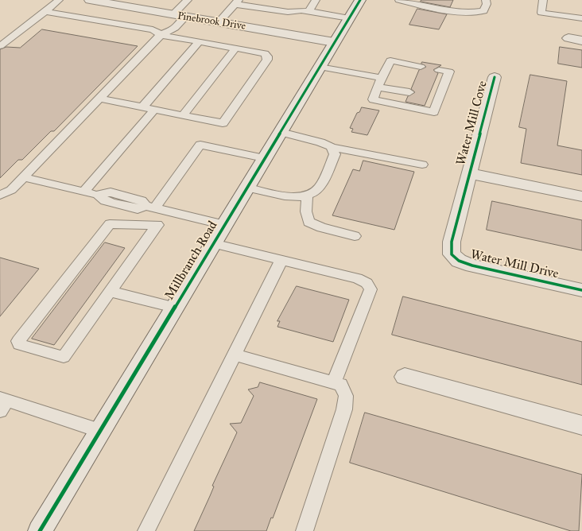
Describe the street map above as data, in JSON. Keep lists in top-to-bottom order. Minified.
{"streets":{"street":["Pinebrook Drive","Water Mill Cove","Millbranch Road","Water Mill Drive"]},"crossings":[["Pinebrook Drive","Millbranch Road"],["Water Mill Cove","Water Mill Drive"]]}
